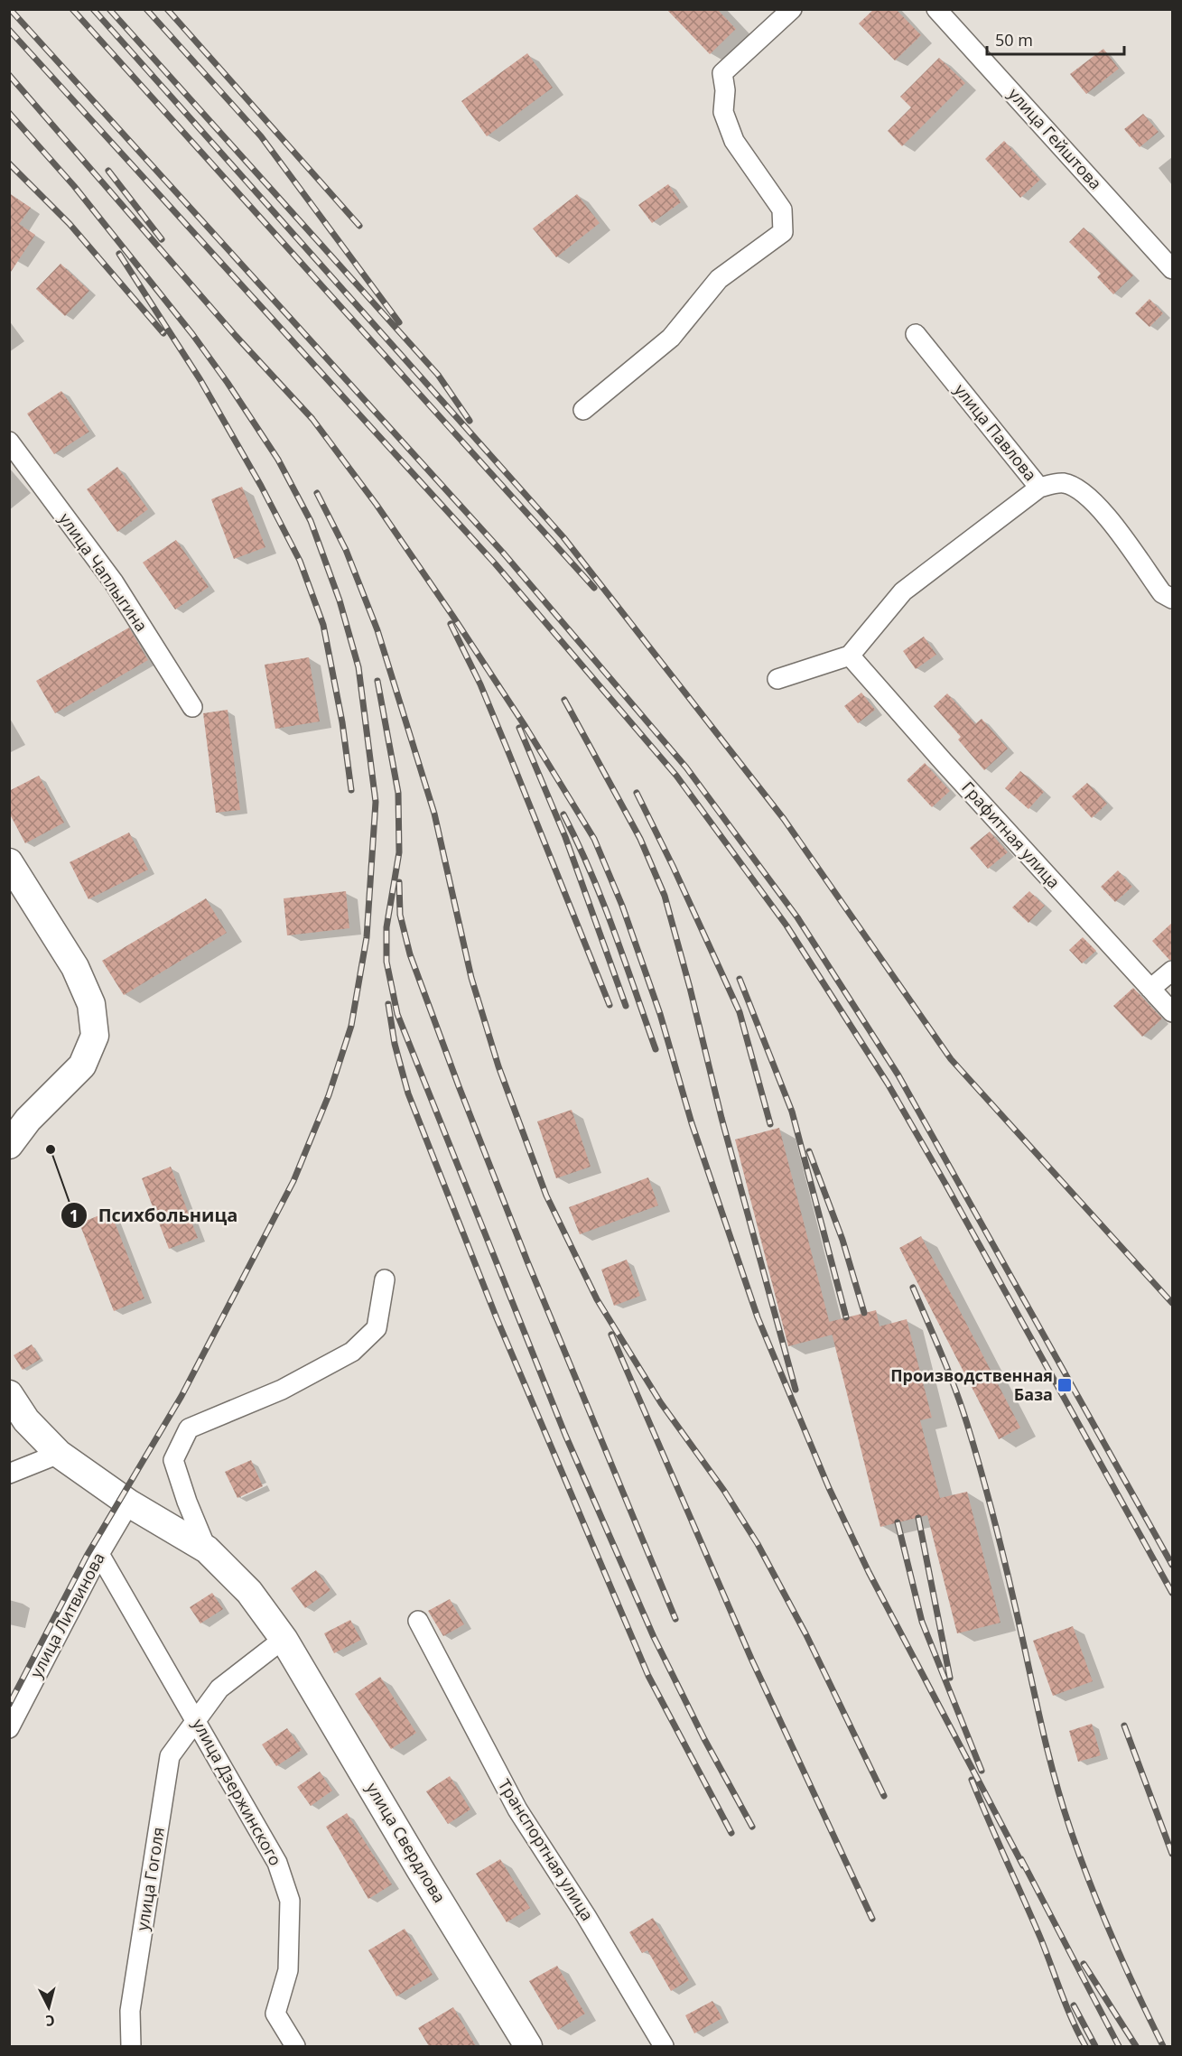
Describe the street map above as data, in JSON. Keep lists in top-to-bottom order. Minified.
{"streets":{"street":["улица Гейштова","улица Павлова","улица Чаплыгина","Графитная улица","улица Литвинова","улица Дзержинского","улица Свердлова","Транспортная улица","улица Гоголя"]},"crossings":[["улица Литвинова","улица Дзержинского"],["улица Литвинова","улица Свердлова"],["улица Дзержинского","улица Гоголя"],["улица Свердлова","улица Гоголя"]],"places":{"other":["Психбольница"],"transit":["Производственная База"]},"scale_bar":"50 m","north":"bottom"}
